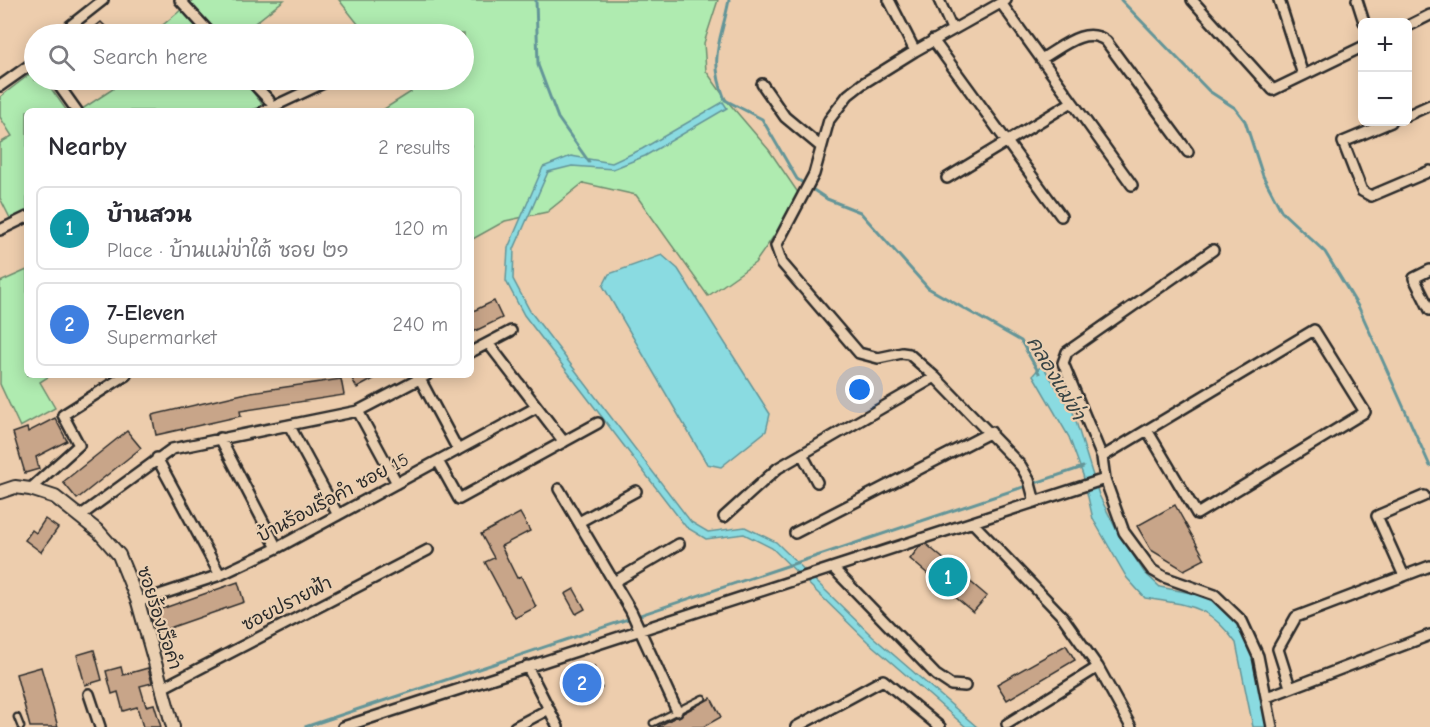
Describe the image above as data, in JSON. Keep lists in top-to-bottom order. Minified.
{"streets":{"street":["บ้านร้องเรือคำ ซอย 15","ซอยปรายฟ้า","ซอยร้องเรือคำ"]},"crossings":[["บ้านร้องเรือคำ ซอย 15","ซอยร้องเรือคำ"],["ซอยปรายฟ้า","ซอยร้องเรือคำ"]],"water":["คลองแม่ข่า"],"page":{"map_buttons":["+","−"],"search":"Search here","heading":["Nearby","2 results"],"list":[{"mark":"1","name":"บ้านสวน","note":"Place · บ้านแม่ข่าใต้ ซอย ๒๑","value":"120 m"},{"mark":"2","name":"7-Eleven","note":"Supermarket","value":"240 m"}],"pins":["1","2"]}}
